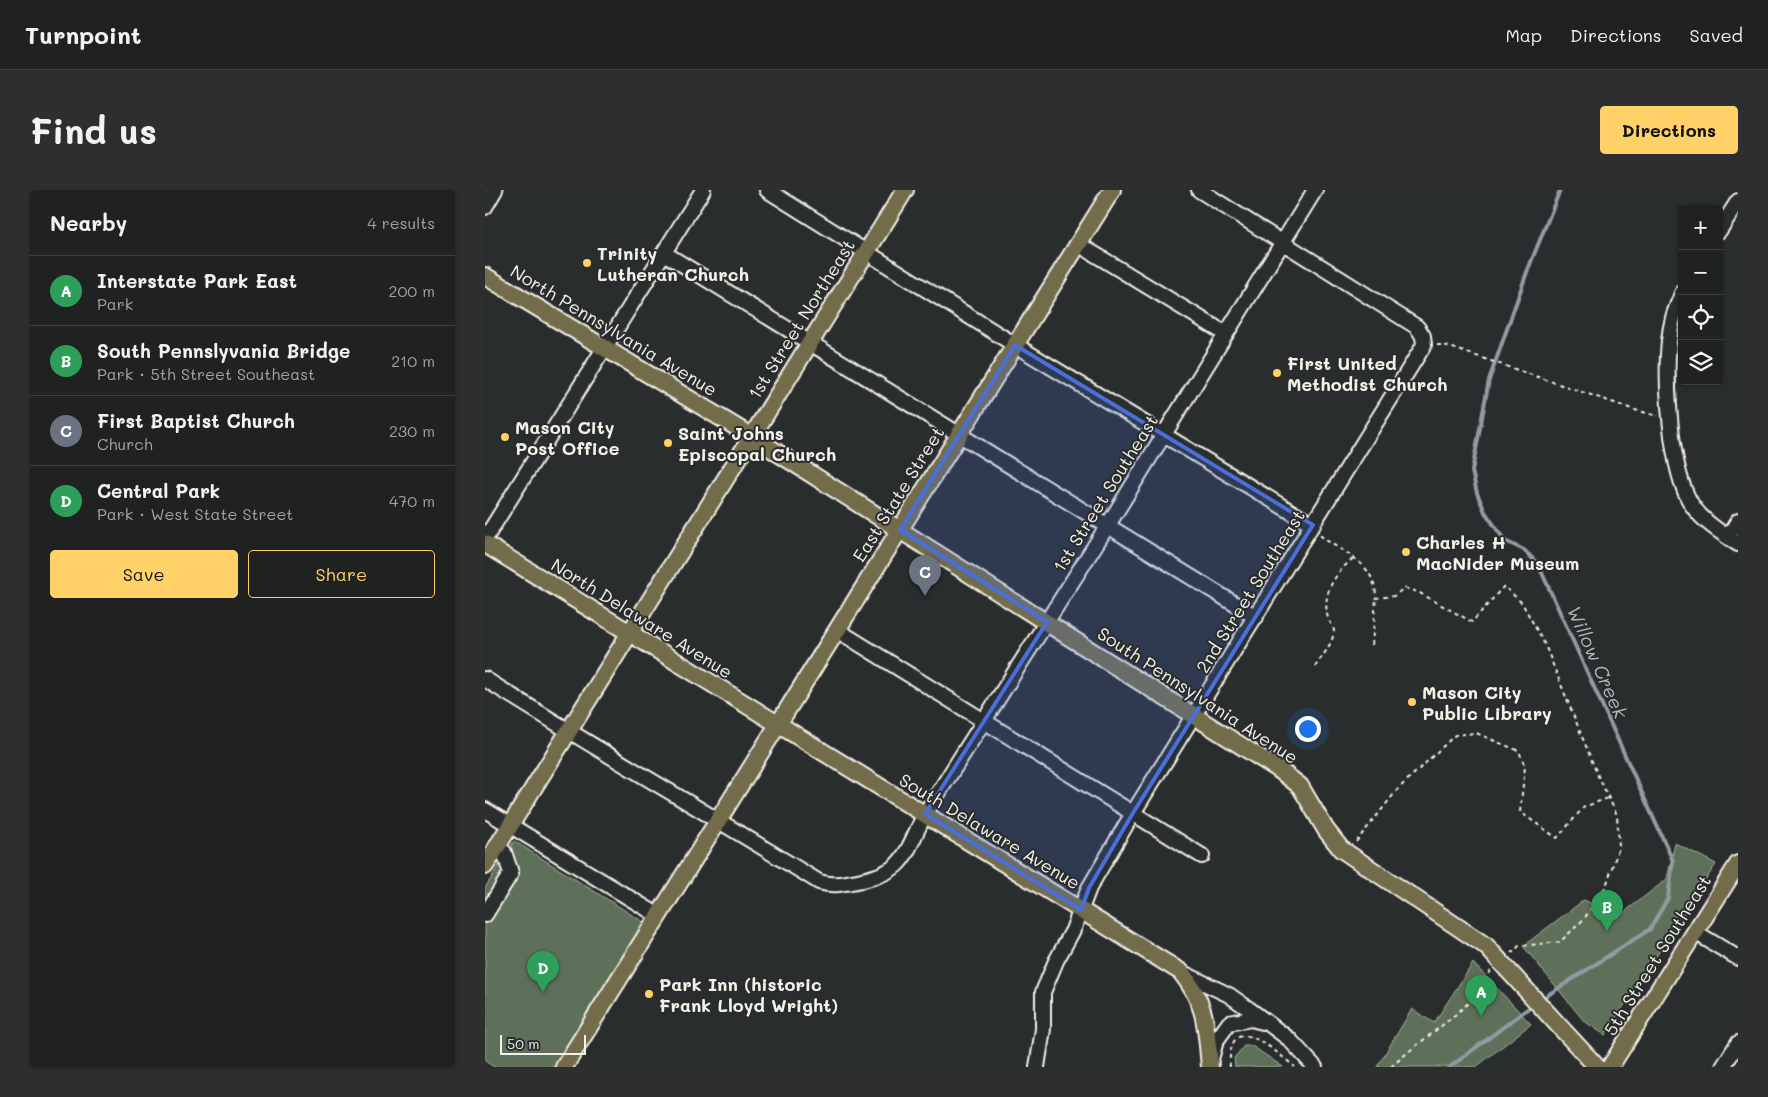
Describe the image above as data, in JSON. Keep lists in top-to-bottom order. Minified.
{"streets":{"main road":["1st Street Northeast","North Pennsylvania Avenue","East State Street","North Delaware Avenue","South Pennsylvania Avenue","South Delaware Avenue","5th Street Southeast"],"street":["1st Street Southeast","2nd Street Southeast"]},"crossings":[["1st Street Northeast","North Pennsylvania Avenue"],["1st Street Northeast","1st Street Southeast"],["1st Street Northeast","North Delaware Avenue"],["North Pennsylvania Avenue","East State Street"],["North Pennsylvania Avenue","South Pennsylvania Avenue"],["1st Street Southeast","East State Street"],["1st Street Southeast","2nd Street Southeast"],["1st Street Southeast","South Pennsylvania Avenue"],["1st Street Southeast","South Delaware Avenue"],["East State Street","North Delaware Avenue"],["East State Street","South Pennsylvania Avenue"],["East State Street","South Delaware Avenue"],["2nd Street Southeast","South Pennsylvania Avenue"],["2nd Street Southeast","South Delaware Avenue"],["North Delaware Avenue","South Delaware Avenue"]],"water":["Willow Creek"],"places":["Trinity Lutheran Church","First United Methodist Church","Mason City Post Office","Saint Johns Episcopal Church","Charles H MacNider Museum","Mason City Public Library","Park Inn (historic Frank Lloyd Wright)"],"scale_bar":"50 m","page":{"header":"Turnpoint","nav":["Map","Directions","Saved"],"buttons":["Directions",["Save","Share"]],"title":"Find us","heading":["Nearby","4 results"],"map_buttons":["+","−"],"list":[{"mark":"A","name":"Interstate Park East","note":"Park","value":"200 m"},{"mark":"B","name":"South Pennslyvania Bridge","note":"Park · 5th Street Southeast","value":"210 m"},{"mark":"C","name":"First Baptist Church","note":"Church","value":"230 m"},{"mark":"D","name":"Central Park","note":"Park · West State Street","value":"470 m"}],"pins":["C","B","D","A"],"scale":"50 m"}}
